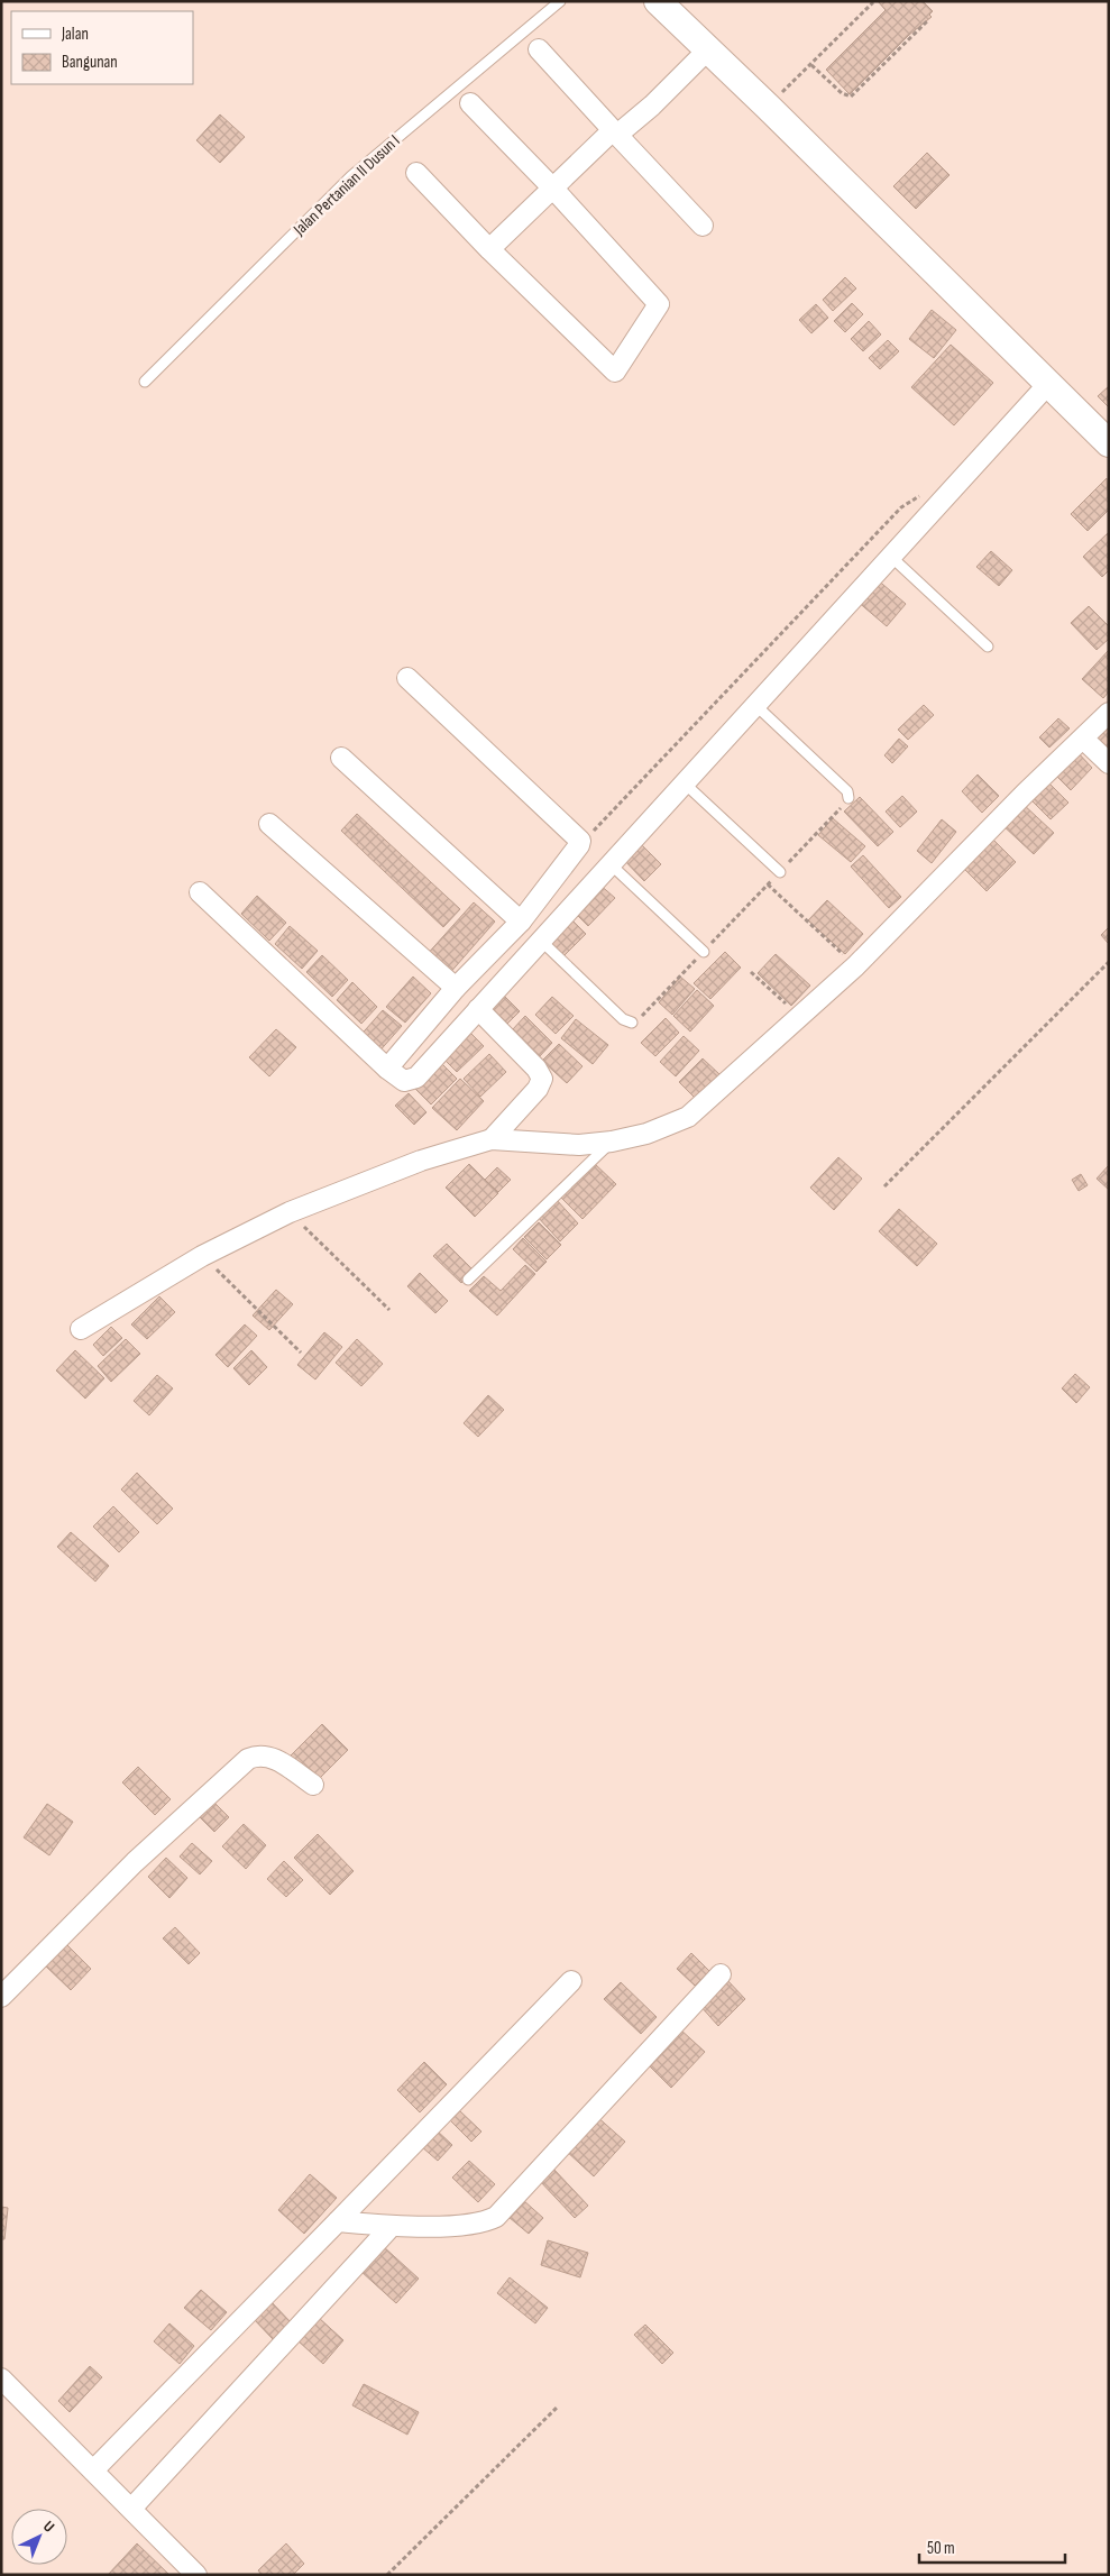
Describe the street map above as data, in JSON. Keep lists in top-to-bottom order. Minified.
{"streets":{"lane":["Jalan Pertanian II Dusun I"]},"legend":["Jalan","Bangunan"],"scale_bar":"50 m","north":"top right"}
